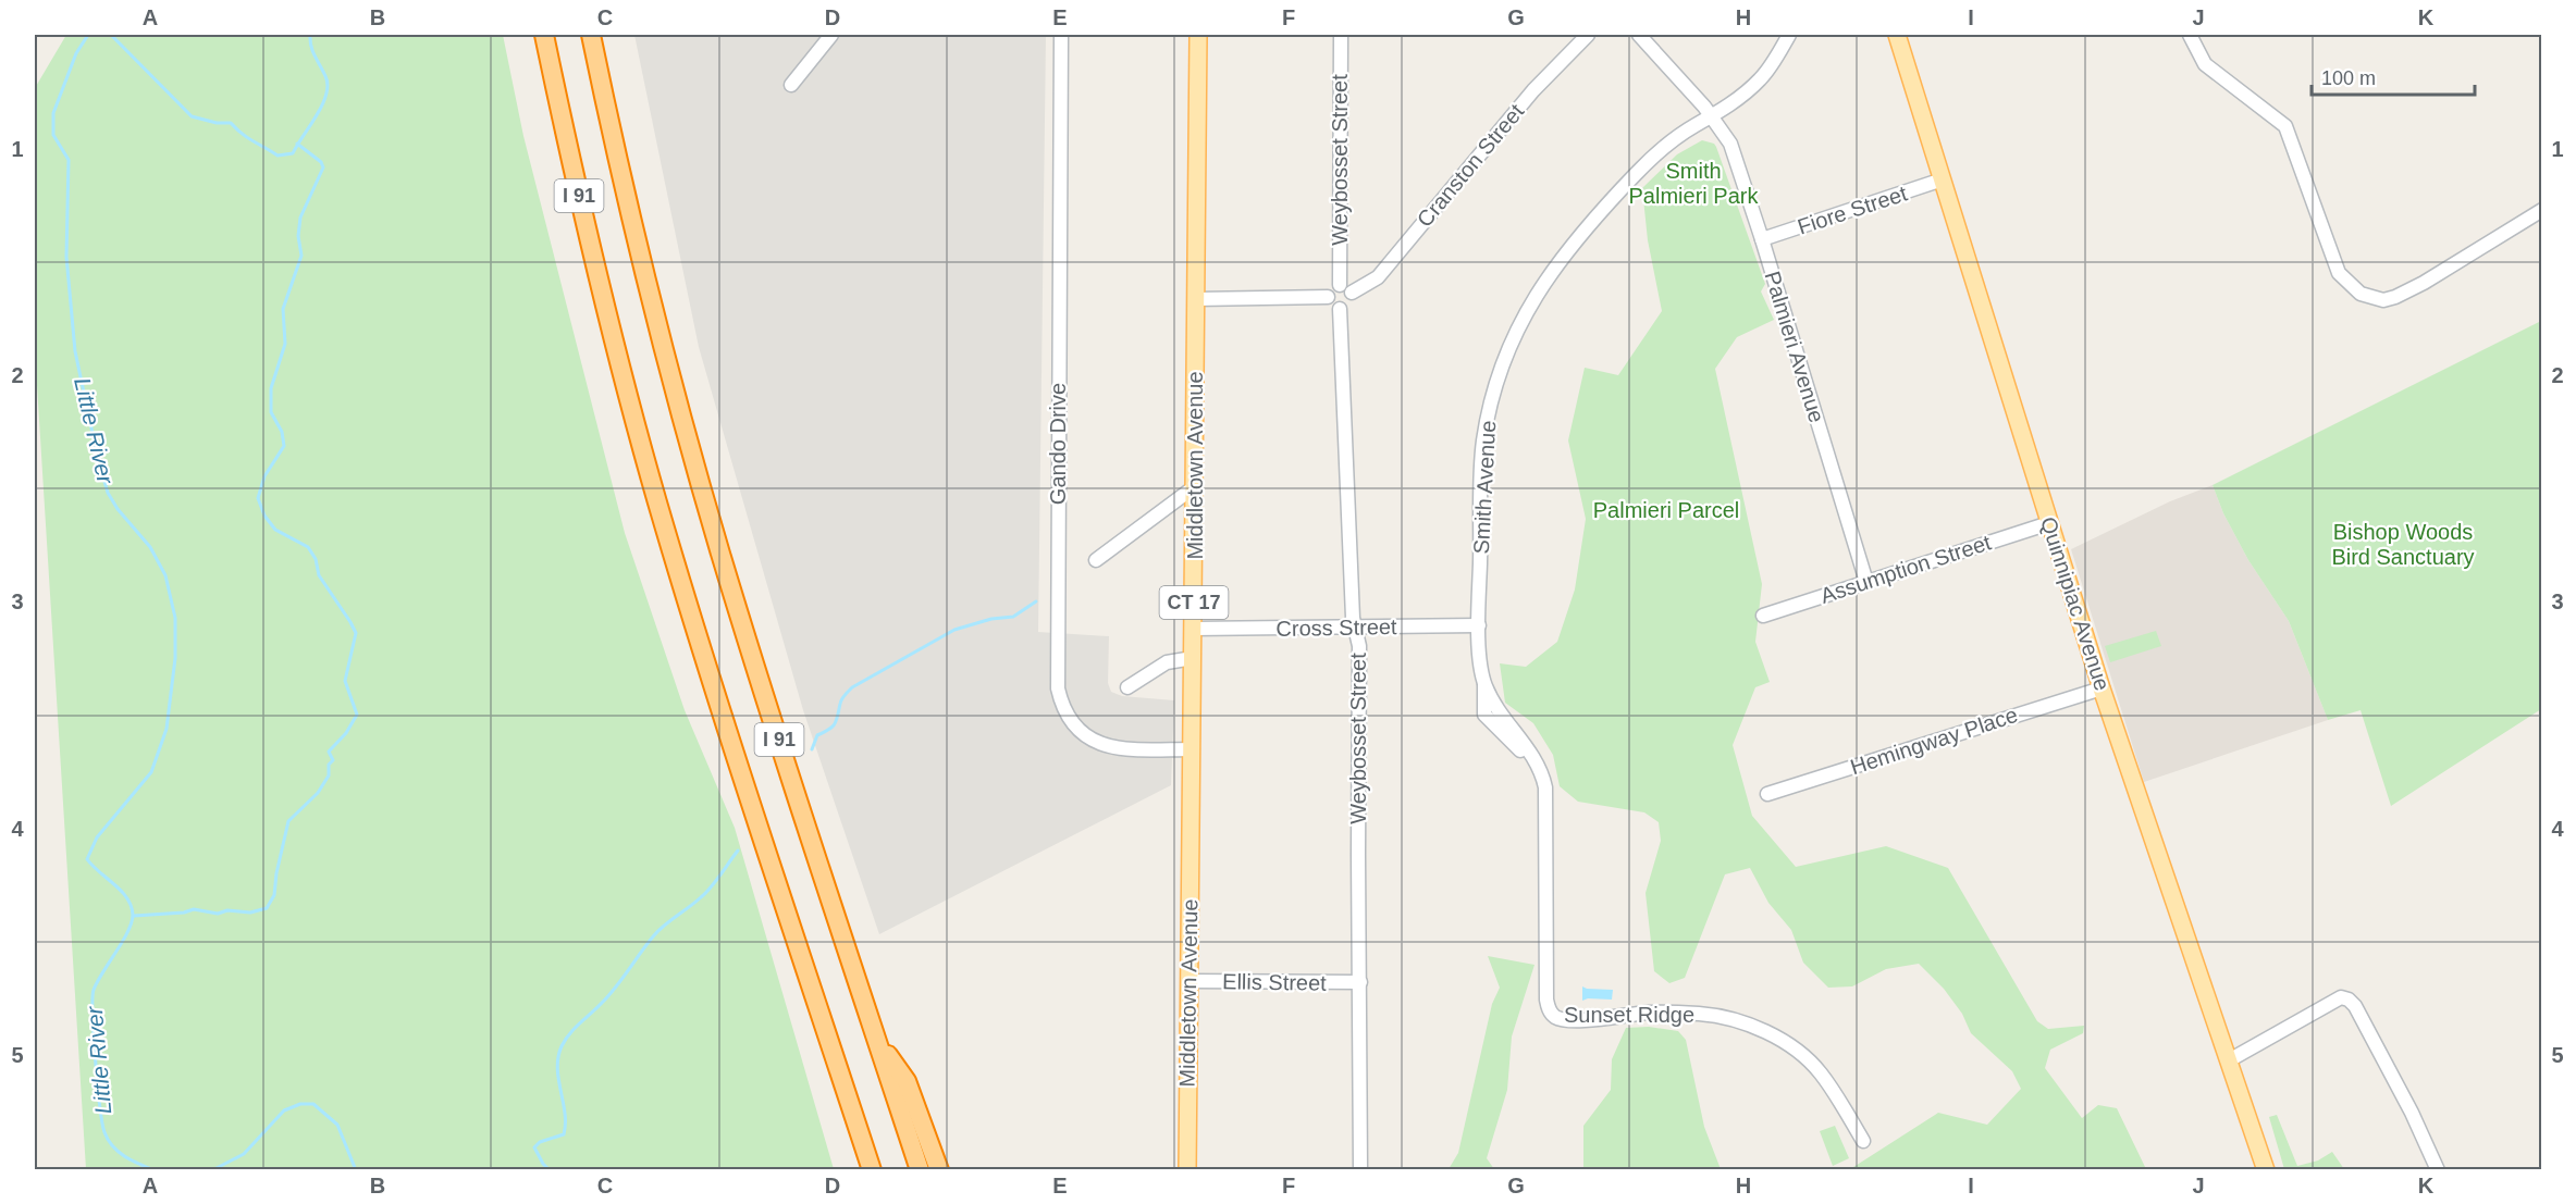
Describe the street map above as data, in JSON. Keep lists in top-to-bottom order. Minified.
{"streets":{"highway":["I 91"],"main road":["Middletown Avenue","CT 17","Quinnipiac Avenue"],"street":["Weybosset Street","Cranston Street","Fiore Street","Palmieri Avenue","Gando Drive","Smith Avenue","Assumption Street","Cross Street","Hemingway Place","Ellis Street","Sunset Ridge"]},"crossings":[["Weybosset Street","Cranston Street"],["Weybosset Street","Cross Street"],["Weybosset Street","Ellis Street"],["Fiore Street","Palmieri Avenue"],["Fiore Street","Quinnipiac Avenue"],["Palmieri Avenue","Smith Avenue"],["Palmieri Avenue","Assumption Street"],["Gando Drive","Middletown Avenue"],["Middletown Avenue","Cross Street"],["Middletown Avenue","Ellis Street"],["Smith Avenue","Cross Street"],["Smith Avenue","Sunset Ridge"],["Assumption Street","Quinnipiac Avenue"],["Quinnipiac Avenue","Hemingway Place"],["Cross Street","Sunset Ridge"]],"water":["Little River"],"parks":["Smith Palmieri Park","Palmieri Parcel","Bishop Woods Bird Sanctuary"],"scale_bar":"100 m","grid":{"columns":["A","B","C","D","E","F","G","H","I","J","K"],"rows":["1","2","3","4","5"]}}
